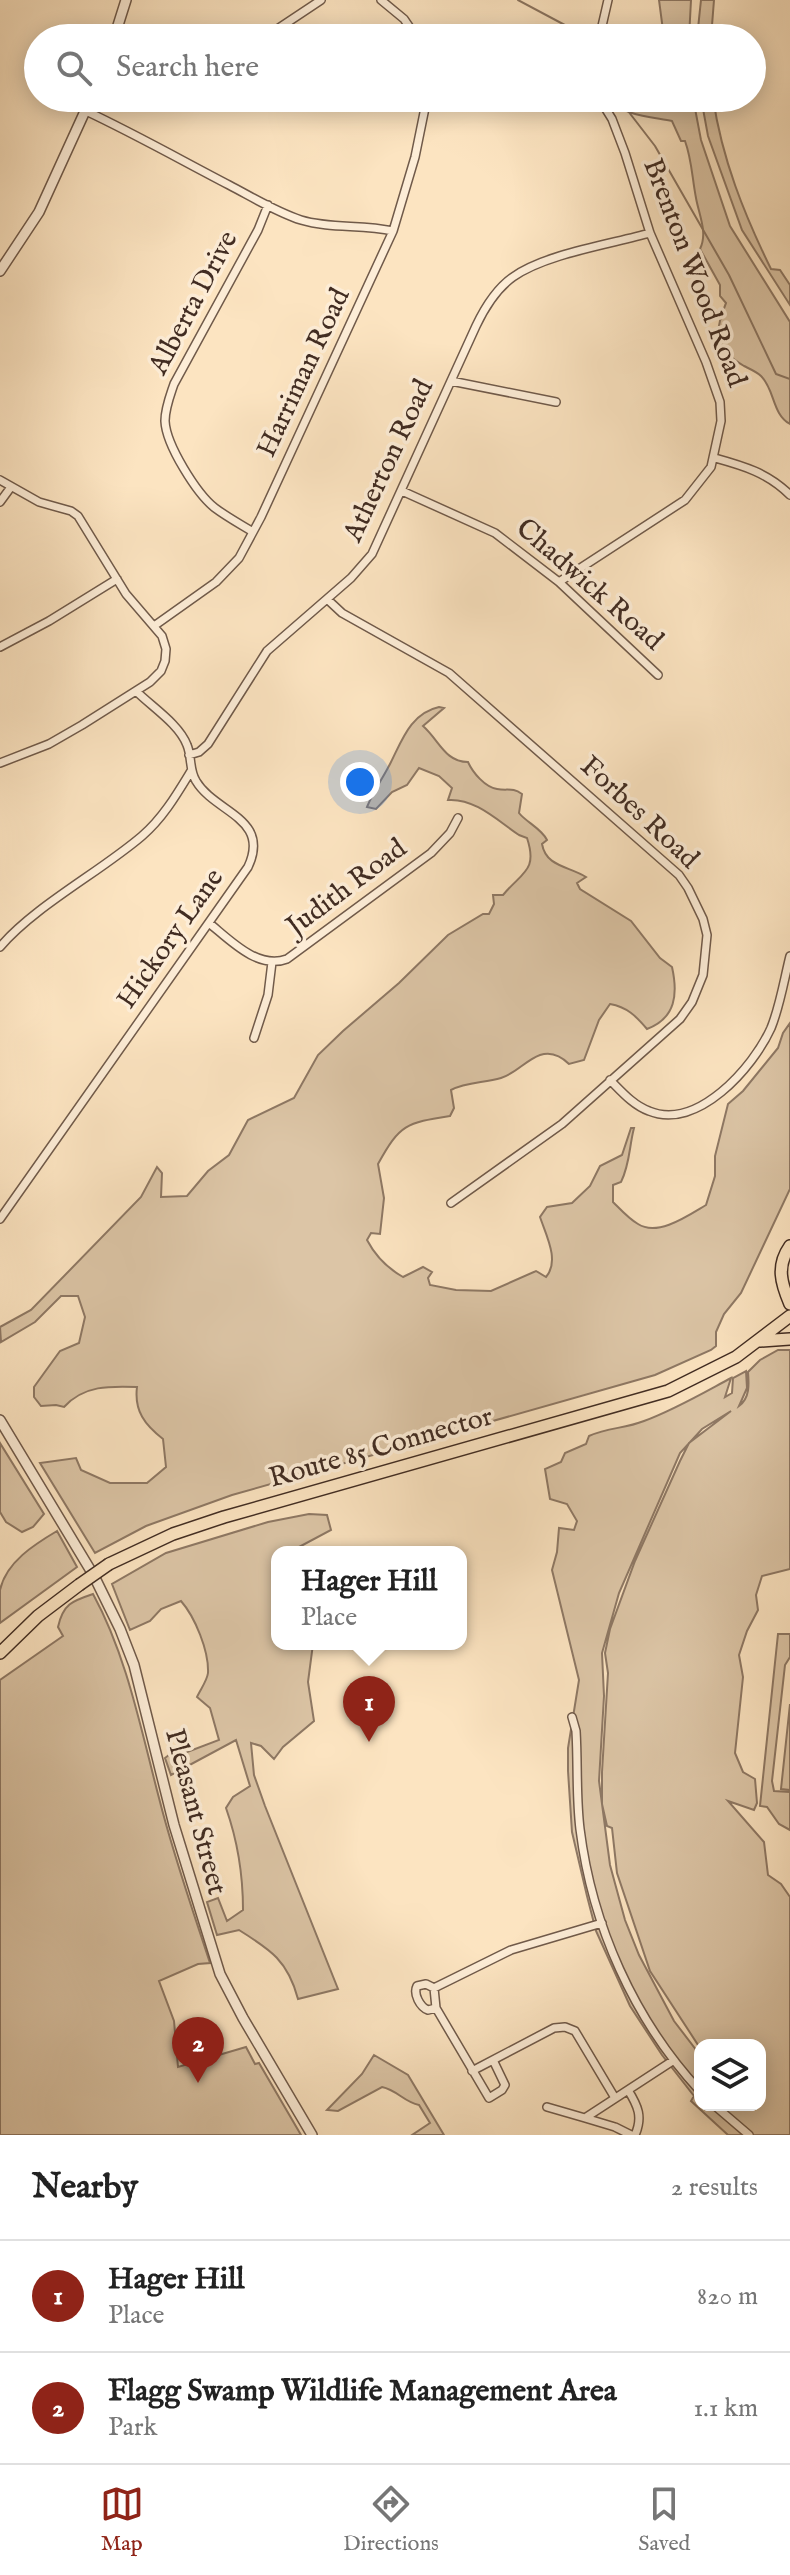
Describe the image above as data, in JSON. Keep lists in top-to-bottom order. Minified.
{"streets":{"main road":["Route 85 Connector"],"street":["Brenton Wood Road","Alberta Drive","Harriman Road","Atherton Road","Chadwick Road","Forbes Road","Judith Road","Hickory Lane","Pleasant Street"]},"crossings":[["Brenton Wood Road","Atherton Road"],["Brenton Wood Road","Chadwick Road"],["Alberta Drive","Harriman Road"],["Atherton Road","Chadwick Road"],["Atherton Road","Forbes Road"],["Judith Road","Hickory Lane"]],"page":{"search":"Search here","popup":["Hager Hill","Place"],"pins":["1","2"],"heading":["Nearby","2 results"],"list":[{"mark":"1","name":"Hager Hill","note":"Place","value":"820 m"},{"mark":"2","name":"Flagg Swamp Wildlife Management Area","note":"Park","value":"1.1 km"}],"nav":["Map","Directions","Saved"]}}
